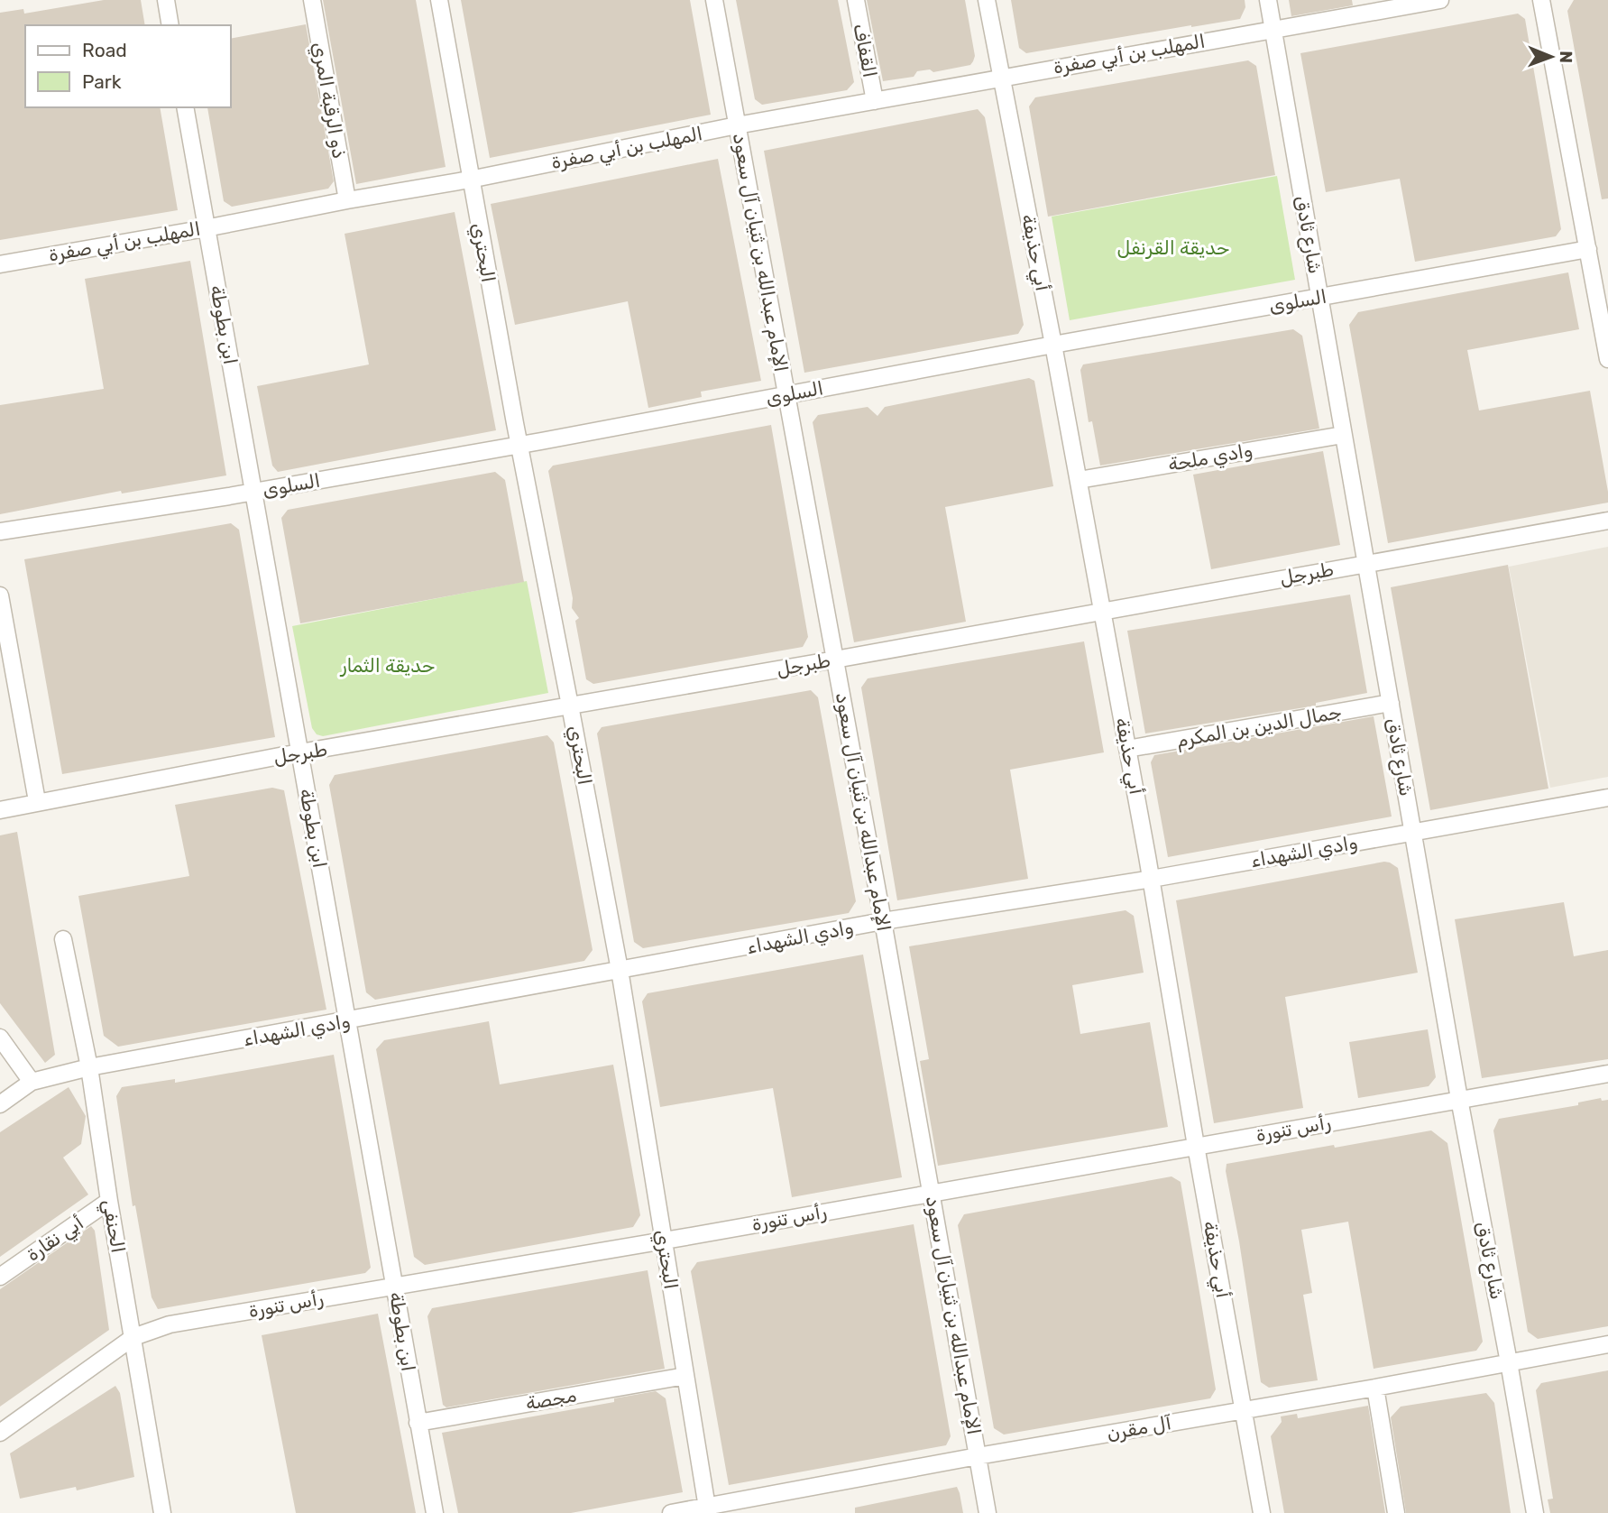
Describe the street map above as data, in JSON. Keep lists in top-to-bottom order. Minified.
{"streets":{"street":["القفاف","المهلب بن أبي صفرة","ذو الرقبة المري","شارع ثادق","البحتري","الإمام عبدالله بن ثنيان آل سعود","أبي حذيفة","السلوى","ابن بطوطة","وادي ملحة","طبرجل","جمال الدين بن المكرم","وادي الشهداء","رأس تنورة","الحنفي","أبي نقارة","مجصة","آل مقرن"]},"crossings":[["القفاف","المهلب بن أبي صفرة"],["المهلب بن أبي صفرة","ذو الرقبة المري"],["المهلب بن أبي صفرة","شارع ثادق"],["المهلب بن أبي صفرة","البحتري"],["المهلب بن أبي صفرة","الإمام عبدالله بن ثنيان آل سعود"],["المهلب بن أبي صفرة","أبي حذيفة"],["المهلب بن أبي صفرة","ابن بطوطة"],["شارع ثادق","السلوى"],["شارع ثادق","وادي ملحة"],["شارع ثادق","طبرجل"],["شارع ثادق","جمال الدين بن المكرم"],["شارع ثادق","وادي الشهداء"],["شارع ثادق","رأس تنورة"],["شارع ثادق","آل مقرن"],["البحتري","السلوى"],["البحتري","طبرجل"],["البحتري","وادي الشهداء"],["البحتري","رأس تنورة"],["البحتري","مجصة"],["البحتري","آل مقرن"],["الإمام عبدالله بن ثنيان آل سعود","السلوى"],["الإمام عبدالله بن ثنيان آل سعود","طبرجل"],["الإمام عبدالله بن ثنيان آل سعود","وادي الشهداء"],["الإمام عبدالله بن ثنيان آل سعود","رأس تنورة"],["الإمام عبدالله بن ثنيان آل سعود","آل مقرن"],["أبي حذيفة","السلوى"],["أبي حذيفة","وادي ملحة"],["أبي حذيفة","طبرجل"],["أبي حذيفة","جمال الدين بن المكرم"],["أبي حذيفة","وادي الشهداء"],["أبي حذيفة","رأس تنورة"],["أبي حذيفة","آل مقرن"],["السلوى","ابن بطوطة"],["ابن بطوطة","طبرجل"],["ابن بطوطة","وادي الشهداء"],["ابن بطوطة","رأس تنورة"],["ابن بطوطة","مجصة"],["وادي الشهداء","الحنفي"],["رأس تنورة","الحنفي"],["الحنفي","أبي نقارة"]],"parks":["حديقة القرنفل","حديقة الثمار"],"legend":["Road","Park"],"north":"right"}
